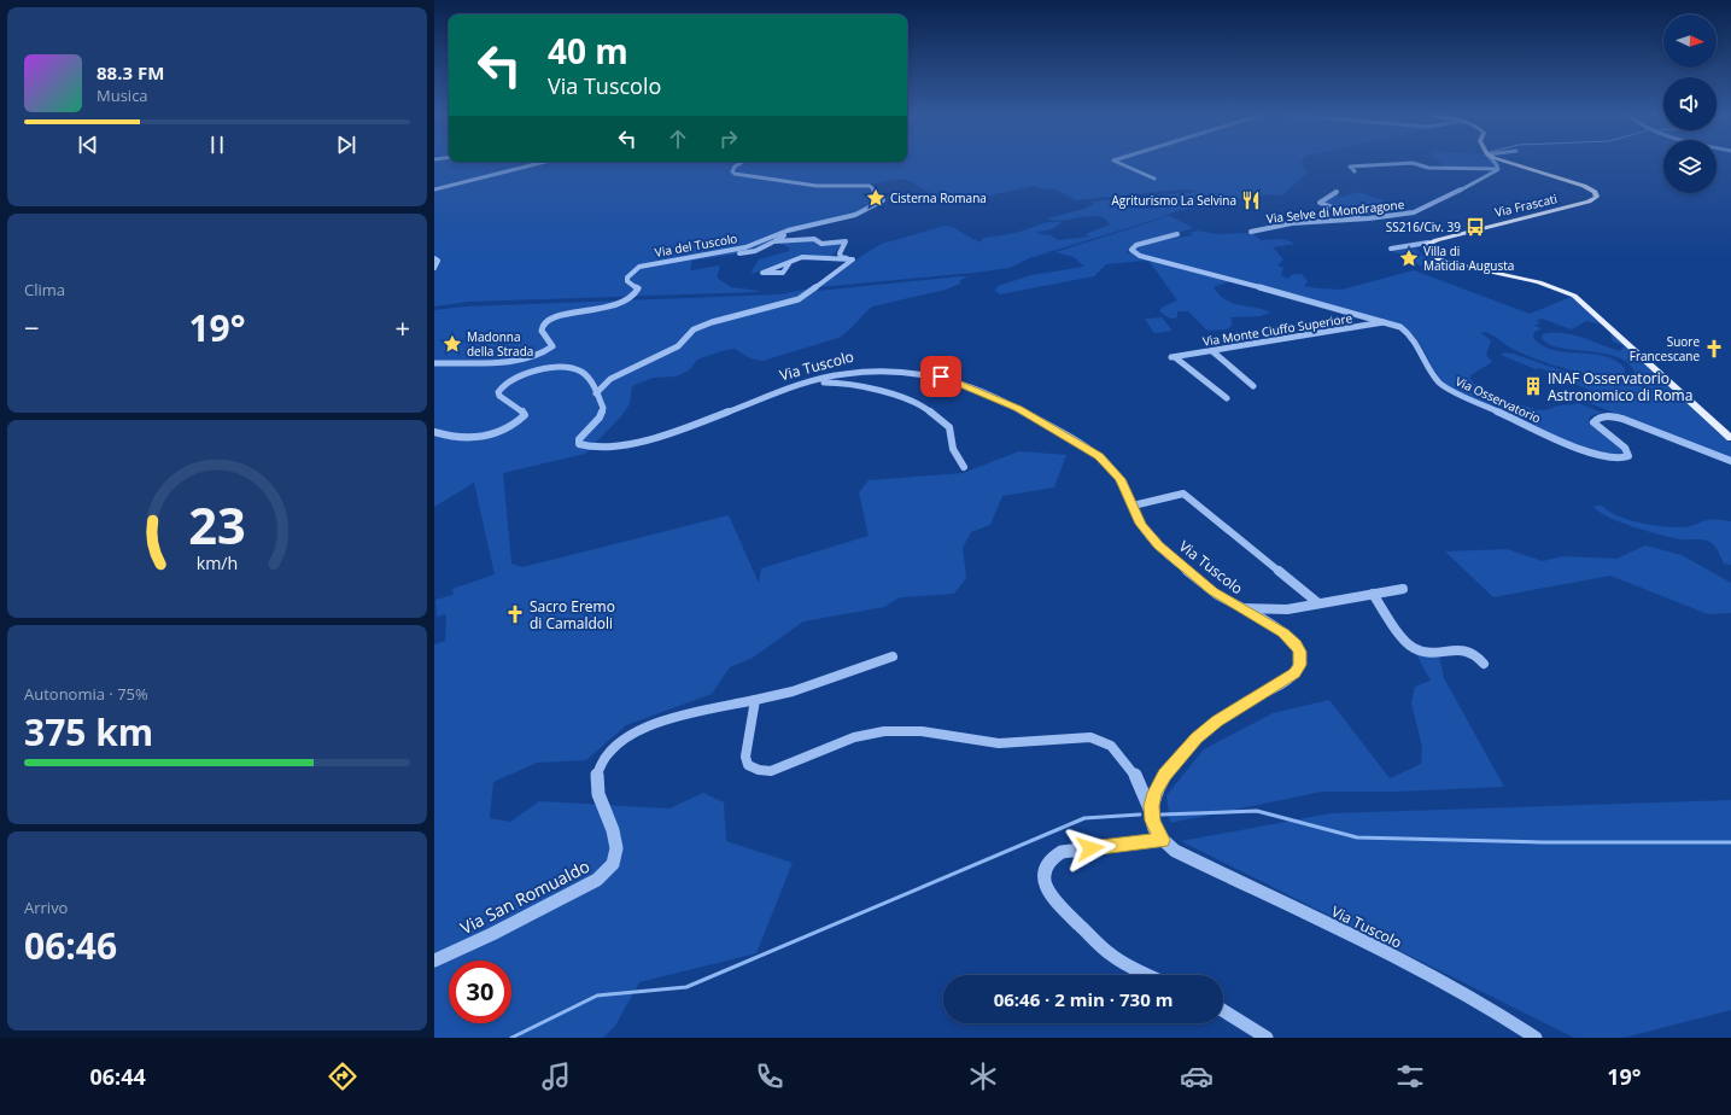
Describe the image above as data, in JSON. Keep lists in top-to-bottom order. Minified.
{"streets":{"main road":["Via Frascati"],"street":["Via Selve di Mondragone","Via del Tuscolo","Via Monte Ciuffo Superiore","Via Tuscolo","Via Osservatorio","Via San Romualdo"]},"crossings":[["Via Monte Ciuffo Superiore","Via Osservatorio"]],"places":{"place":["Cisterna Romana","Villa di Matidia Augusta","Madonna della Strada"],"restaurant":["Agriturismo La Selvina"],"bus stop":["SS216/Civ. 39"],"church":["Suore Francescane","Sacro Eremo di Camaldoli"],"building":["INAF Osservatorio Astronomico di Roma"]},"north":"right","page":{"turn":["40 m","Via Tuscolo"],"song":["88.3 FM","Musica"],"tile":["Clima",["Autonomia · 75%","375 km"],["Arrivo","06:46"]],"heat":["−","19°","+"],"limit":"30","trip":"06:46 · 2 min · 730 m","tabs":["06:44","19°"],"gauge":["23","km/h"]}}
